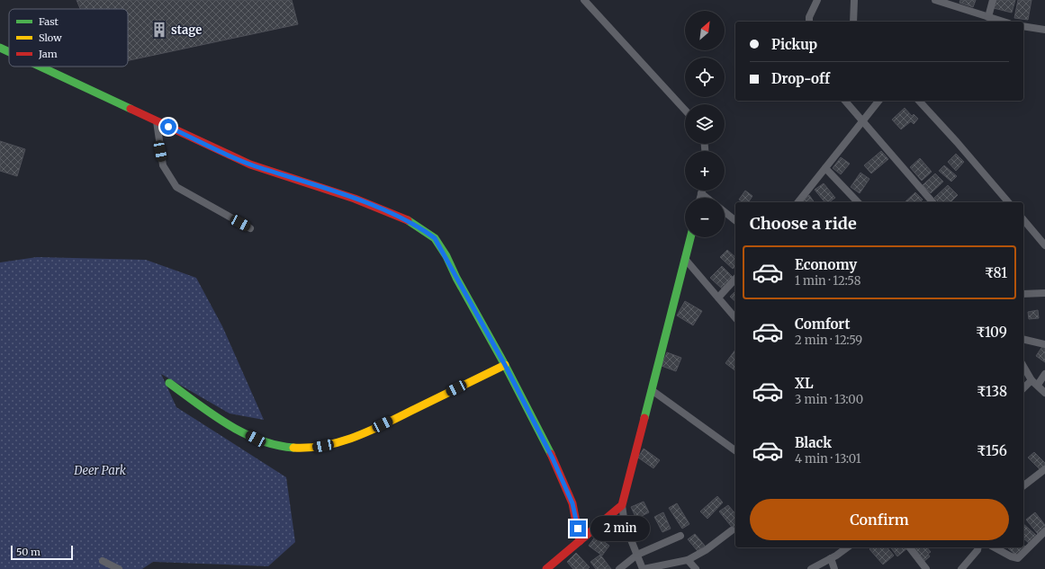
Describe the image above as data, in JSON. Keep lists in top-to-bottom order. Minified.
{"parks":["Deer Park"],"places":{"building":["stage"]},"legend":["Fast","Slow","Jam"],"scale_bar":"50 m","north":"top right","page":{"map_buttons":["+","−"],"banner":["Pickup","Drop-off"],"heading":"Choose a ride","list":[{"name":"Economy","note":"1 min · 12:58","value":"₹81"},{"name":"Comfort","note":"2 min · 12:59","value":"₹109"},{"name":"XL","note":"3 min · 13:00","value":"₹138"},{"name":"Black","note":"4 min · 13:01","value":"₹156"}],"buttons":"Confirm","bubble":"2 min","scale":"50 m"}}
